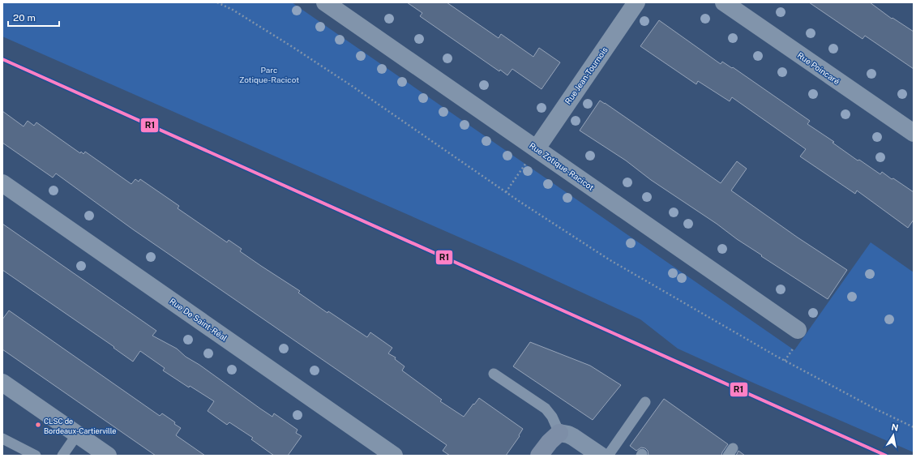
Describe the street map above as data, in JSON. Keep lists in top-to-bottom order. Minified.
{"streets":{"street":["Rue Poincaré","Rue Jean-Tournois","Rue Zotique-Racicot","Rue De Saint-Réal"]},"crossings":[["Rue Jean-Tournois","Rue Zotique-Racicot"]],"parks":["Parc Zotique-Racicot"],"places":["CLSC de Bordeaux-Cartierville"],"lines":["transit line R1"],"scale_bar":"20 m","north":"top"}
